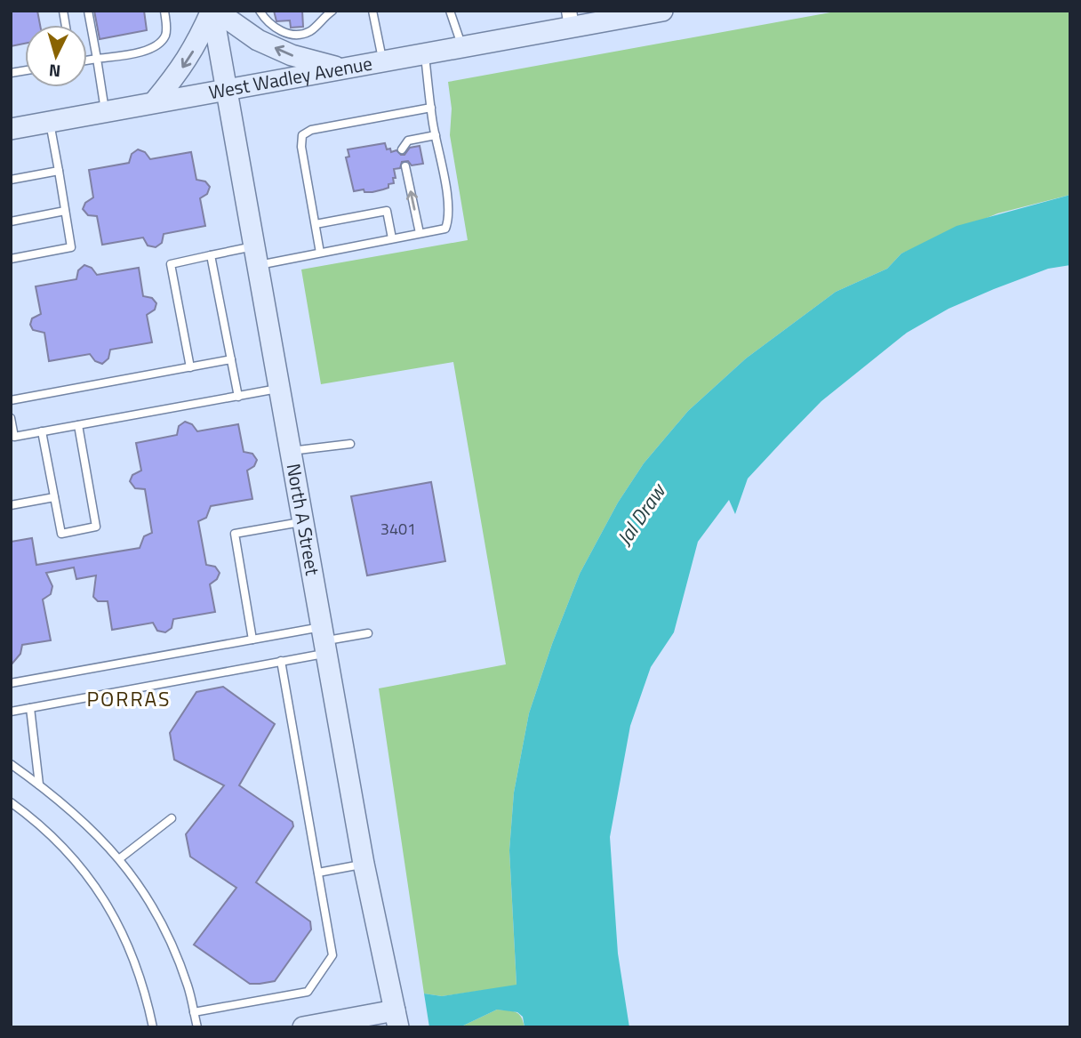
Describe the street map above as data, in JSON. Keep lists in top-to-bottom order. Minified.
{"streets":{"main road":["West Wadley Avenue","North A Street"]},"crossings":[["West Wadley Avenue","North A Street"]],"districts":["PORRAS"],"water":["Jal Draw"],"house_numbers":["3401"],"north":"bottom"}
